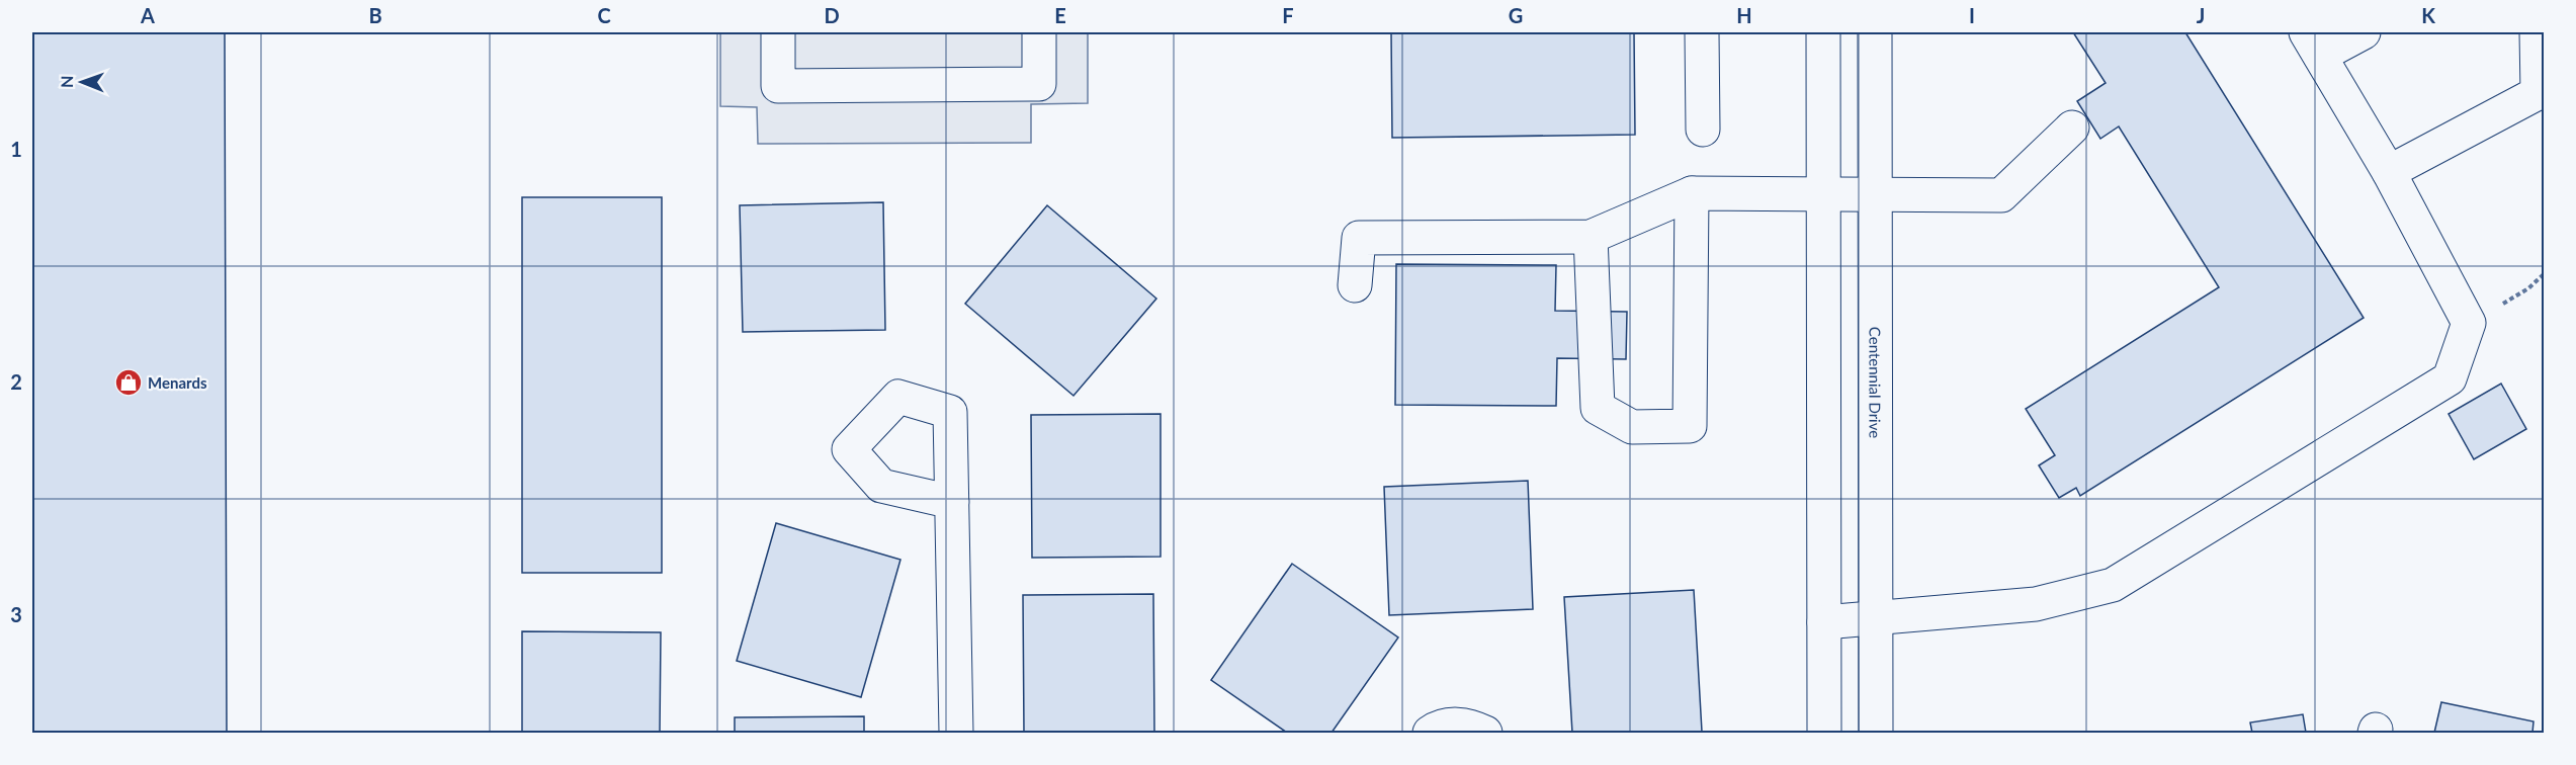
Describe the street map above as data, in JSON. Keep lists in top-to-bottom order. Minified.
{"streets":{"street":["Centennial Drive"]},"places":{"shop":["Menards"]},"north":"left","grid":{"columns":["A","B","C","D","E","F","G","H","I","J","K"],"rows":["1","2","3"]}}
